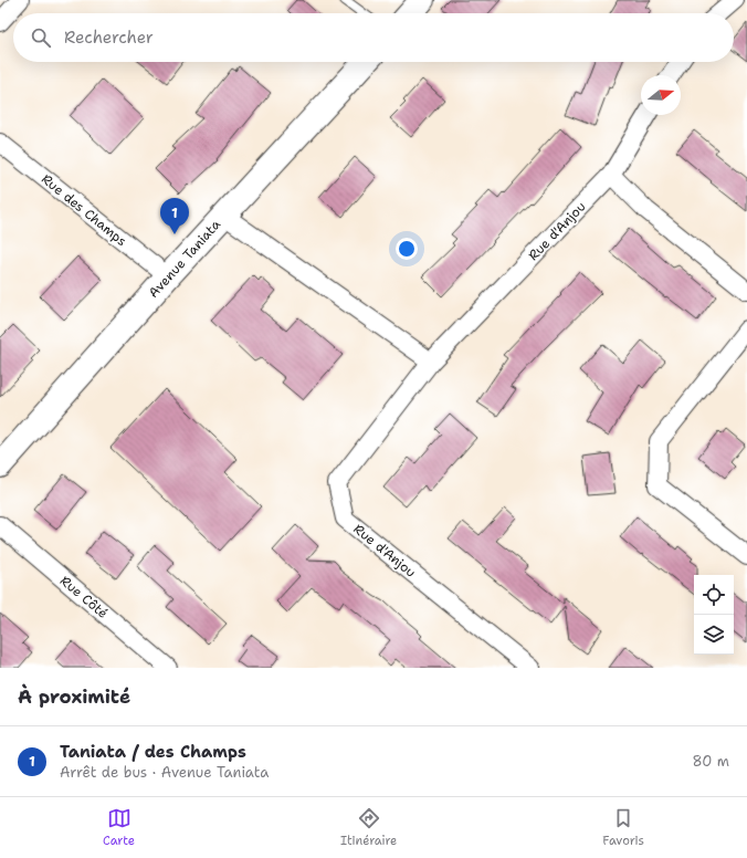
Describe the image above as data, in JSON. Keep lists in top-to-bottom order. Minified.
{"streets":{"main road":["Avenue Taniata"],"street":["Rue des Champs","Rue d'Anjou","Rue Côté"]},"crossings":[["Rue des Champs","Avenue Taniata"]],"north":"right","page":{"search":"Rechercher","pins":"1","heading":"À proximité","list":[{"mark":"1","name":"Taniata / des Champs","note":"Arrêt de bus · Avenue Taniata","value":"80 m"}],"nav":["Carte","Itinéraire","Favoris"]}}
